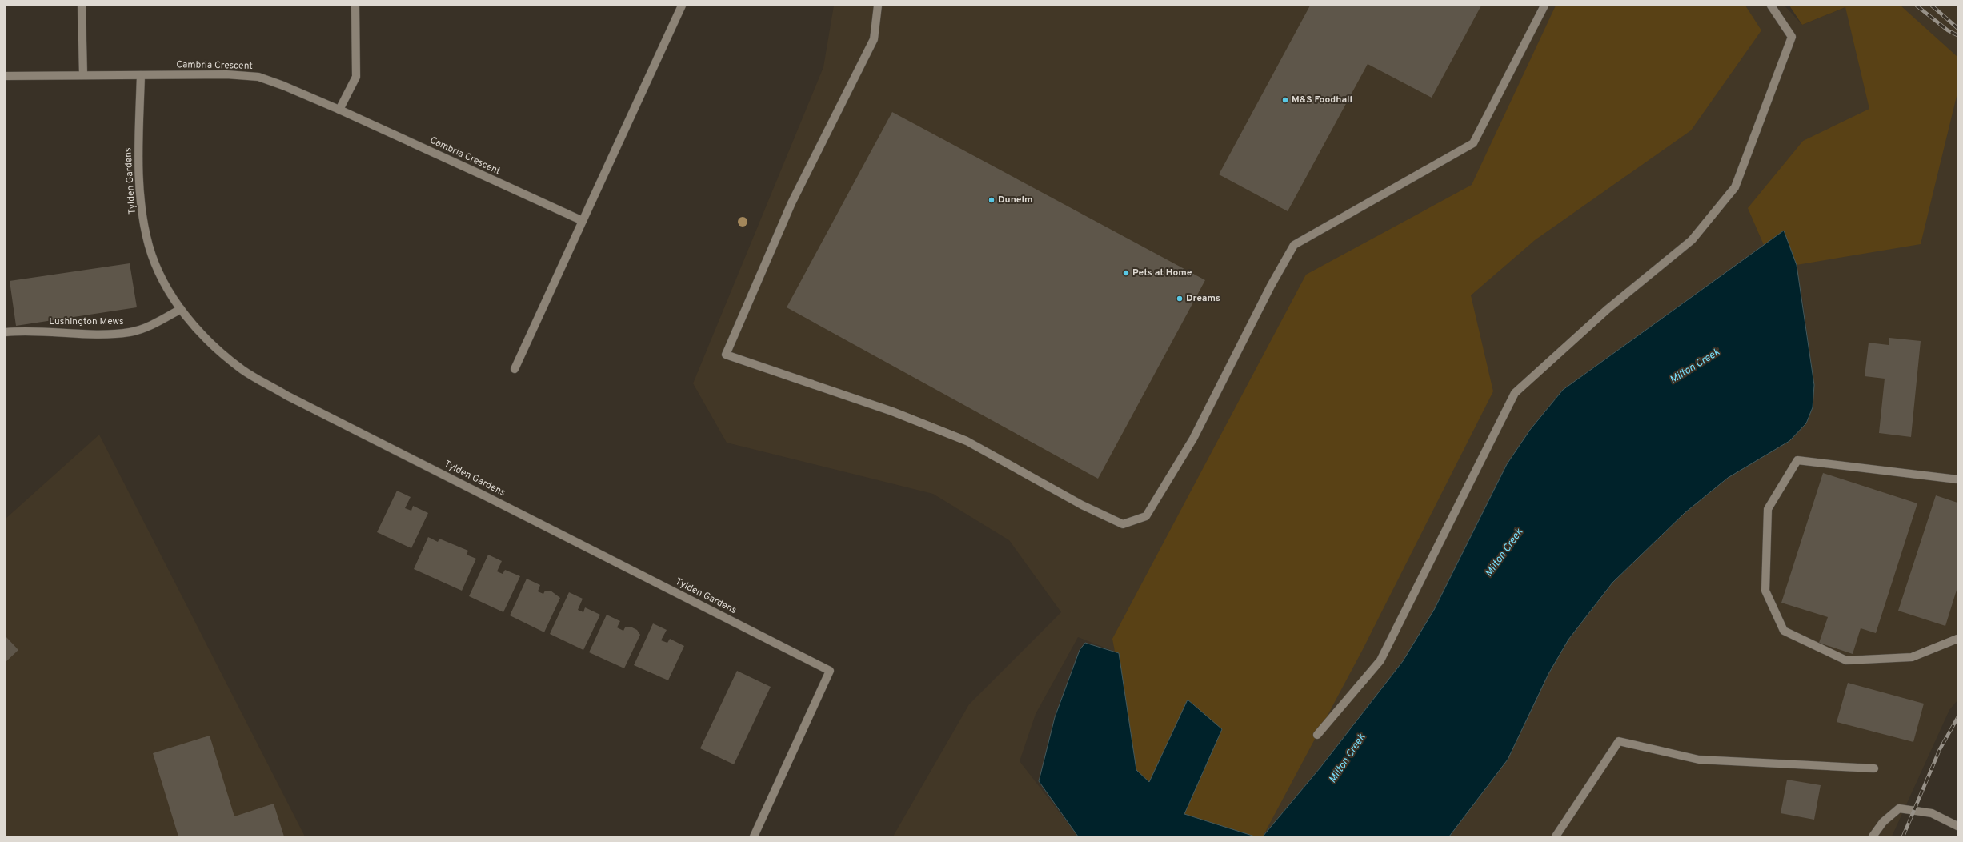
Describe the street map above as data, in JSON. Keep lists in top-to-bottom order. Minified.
{"streets":{"street":["Cambria Crescent","Tylden Gardens","Lushington Mews"]},"crossings":[["Cambria Crescent","Tylden Gardens"],["Tylden Gardens","Lushington Mews"]],"water":["Milton Creek"],"places":["M&S Foodhall","Dunelm","Pets at Home","Dreams"]}
